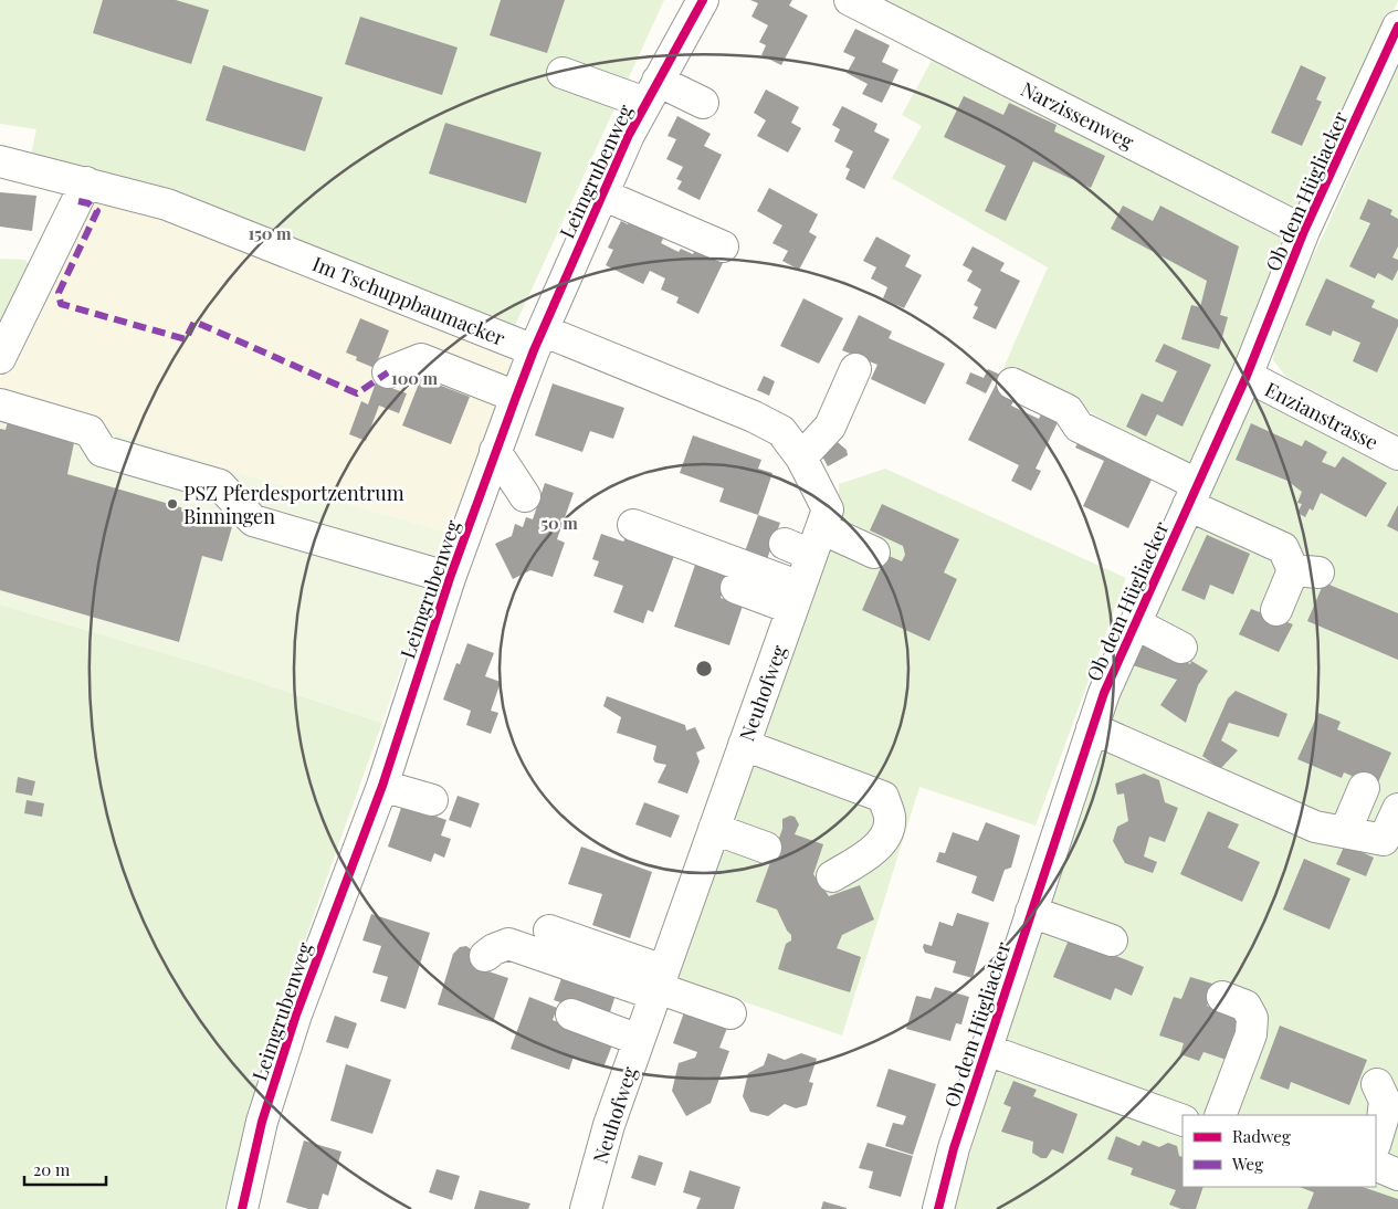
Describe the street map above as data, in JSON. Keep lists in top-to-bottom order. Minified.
{"streets":{"street":["Narzissenweg","Leimgrubenweg","Ob dem Hügliacker","Im Tschuppbaumacker","Enzianstrasse","Neuhofweg"]},"crossings":[["Narzissenweg","Ob dem Hügliacker"],["Leimgrubenweg","Im Tschuppbaumacker"],["Leimgrubenweg","Neuhofweg"],["Ob dem Hügliacker","Enzianstrasse"],["Im Tschuppbaumacker","Neuhofweg"]],"places":["PSZ Pferdesportzentrum Binningen"],"legend":["Radweg","Weg"],"scale_bar":"20 m","rings":["150 m","100 m","50 m"]}
